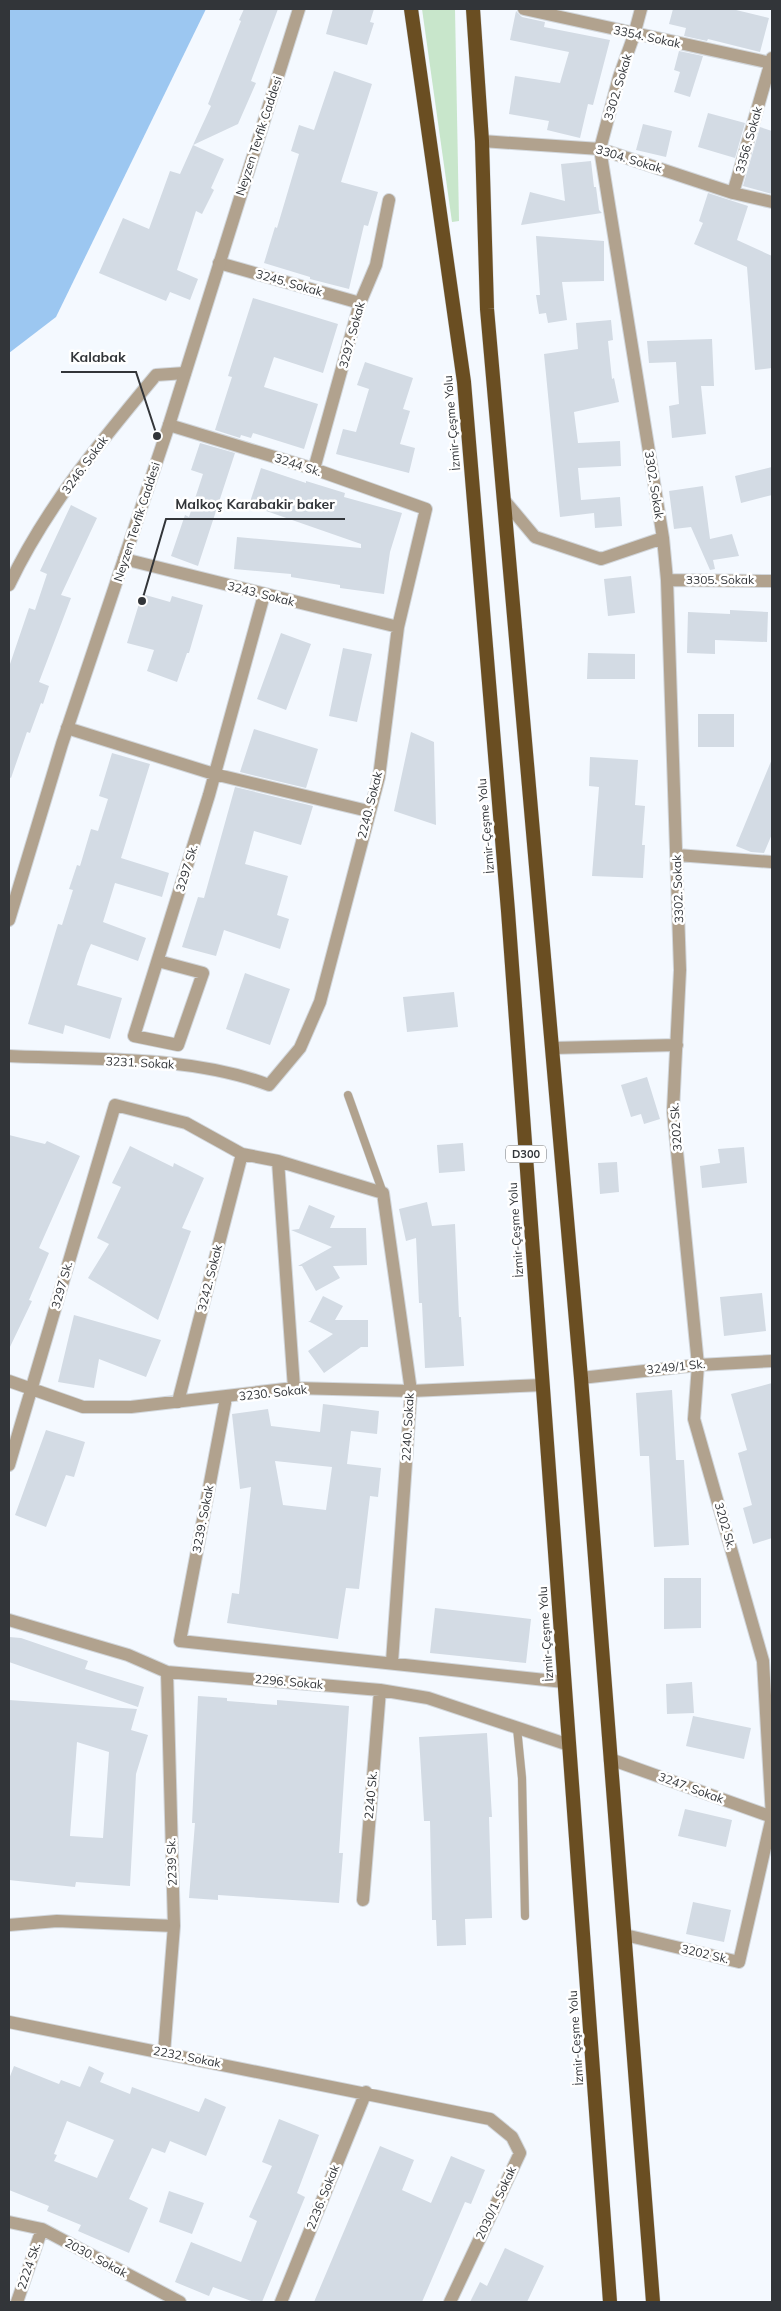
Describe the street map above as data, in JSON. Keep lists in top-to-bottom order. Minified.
{"streets":{"highway":["İzmir-Çeşme Yolu","D300"],"street":["3354. Sokak","3302. Sokak","Neyzen Tevfik Caddesi","3356. Sokak","3304. Sokak","3245. Sokak","3297. Sokak","3246. Sokak","3244 Sk.","3305. Sokak","3243. Sokak","2240. Sokak","3297 Sk.","3231. Sokak","3202 Sk.","3242. Sokak","3249/1 Sk.","3230. Sokak","3239. Sokak","2296. Sokak","3247. Sokak","2240 Sk.","2239 Sk.","2232. Sokak","2236. Sokak","2030/1. Sokak","2030. Sokak","2224 Sk."]},"crossings":[["3354. Sokak","3302. Sokak"],["3354. Sokak","3356. Sokak"],["3302. Sokak","3304. Sokak"],["3302. Sokak","3305. Sokak"],["3302. Sokak","3202 Sk."],["Neyzen Tevfik Caddesi","3245. Sokak"],["Neyzen Tevfik Caddesi","3246. Sokak"],["Neyzen Tevfik Caddesi","3244 Sk."],["Neyzen Tevfik Caddesi","3243. Sokak"],["3356. Sokak","3304. Sokak"],["3304. Sokak","D300"],["3245. Sokak","3297. Sokak"],["3297. Sokak","3244 Sk."],["İzmir-Çeşme Yolu","3230. Sokak"],["İzmir-Çeşme Yolu","2296. Sokak"],["3244 Sk.","2240. Sokak"],["3243. Sokak","2240. Sokak"],["3243. Sokak","3297 Sk."],["2240. Sokak","3231. Sokak"],["2240. Sokak","3230. Sokak"],["2240. Sokak","3239. Sokak"],["3297 Sk.","3242. Sokak"],["3297 Sk.","3230. Sokak"],["3202 Sk.","D300"],["3202 Sk.","3249/1 Sk."],["3202 Sk.","3247. Sokak"],["D300","3249/1 Sk."],["D300","3247. Sokak"],["3242. Sokak","3230. Sokak"],["3230. Sokak","3239. Sokak"],["2296. Sokak","2240 Sk."],["2296. Sokak","2239 Sk."],["2239 Sk.","2232. Sokak"],["2232. Sokak","2236. Sokak"],["2232. Sokak","2030/1. Sokak"],["2236. Sokak","2030/1. Sokak"],["2030. Sokak","2224 Sk."]],"places":["Kalabak","Malkoç Karabakir baker"]}
